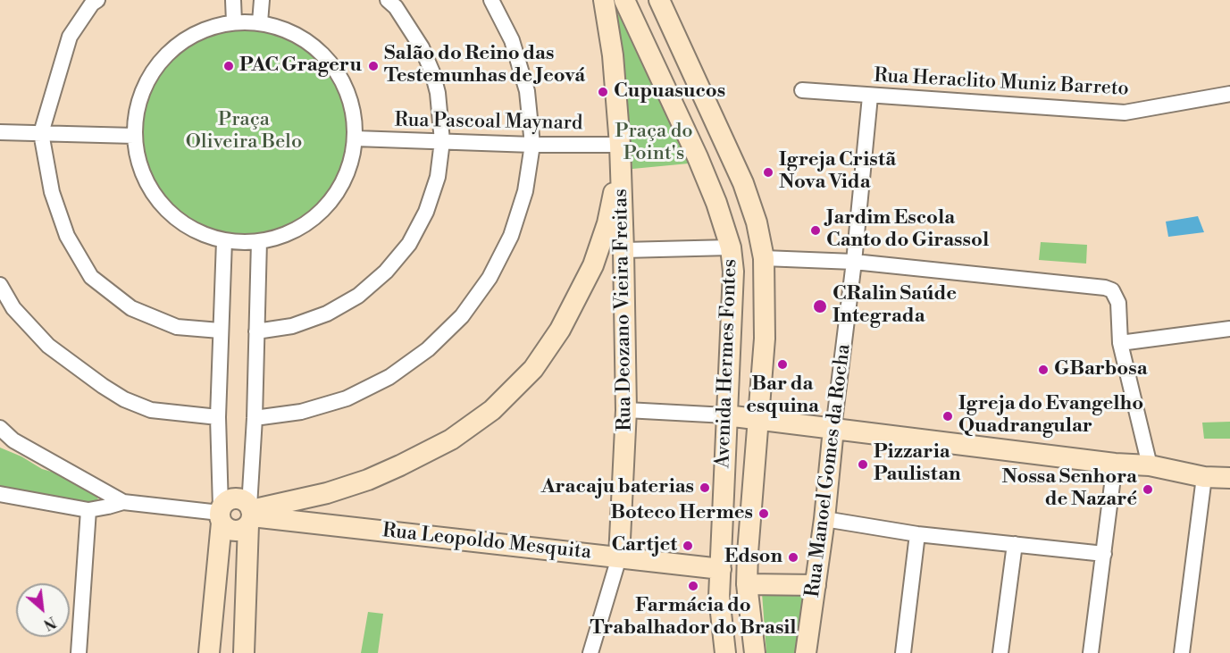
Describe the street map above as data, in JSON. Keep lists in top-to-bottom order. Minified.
{"streets":{"street":["Rua Heraclito Muniz Barreto","Rua Pascoal Maynard","Rua Deozano Vieira Freitas","Avenida Hermes Fontes","Rua Manoel Gomes da Rocha","Rua Leopoldo Mesquita"]},"crossings":[["Rua Heraclito Muniz Barreto","Rua Manoel Gomes da Rocha"],["Rua Pascoal Maynard","Rua Deozano Vieira Freitas"],["Rua Deozano Vieira Freitas","Rua Leopoldo Mesquita"],["Avenida Hermes Fontes","Rua Leopoldo Mesquita"]],"parks":["Praça Oliveira Belo","Praça do Point's"],"places":["PAC Grageru","Salão do Reino das Testemunhas de Jeová","Cupuasucos","Igreja Cristã Nova Vida","Jardim Escola Canto do Girassol","CRalin Saúde Integrada","Bar da esquina","GBarbosa","Igreja do Evangelho Quadrangular","Pizzaria Paulistan","Aracaju baterias","Nossa Senhora de Nazaré","Boteco Hermes","Cartjet","Edson","Farmácia do Trabalhador do Brasil"],"north":"bottom right"}
